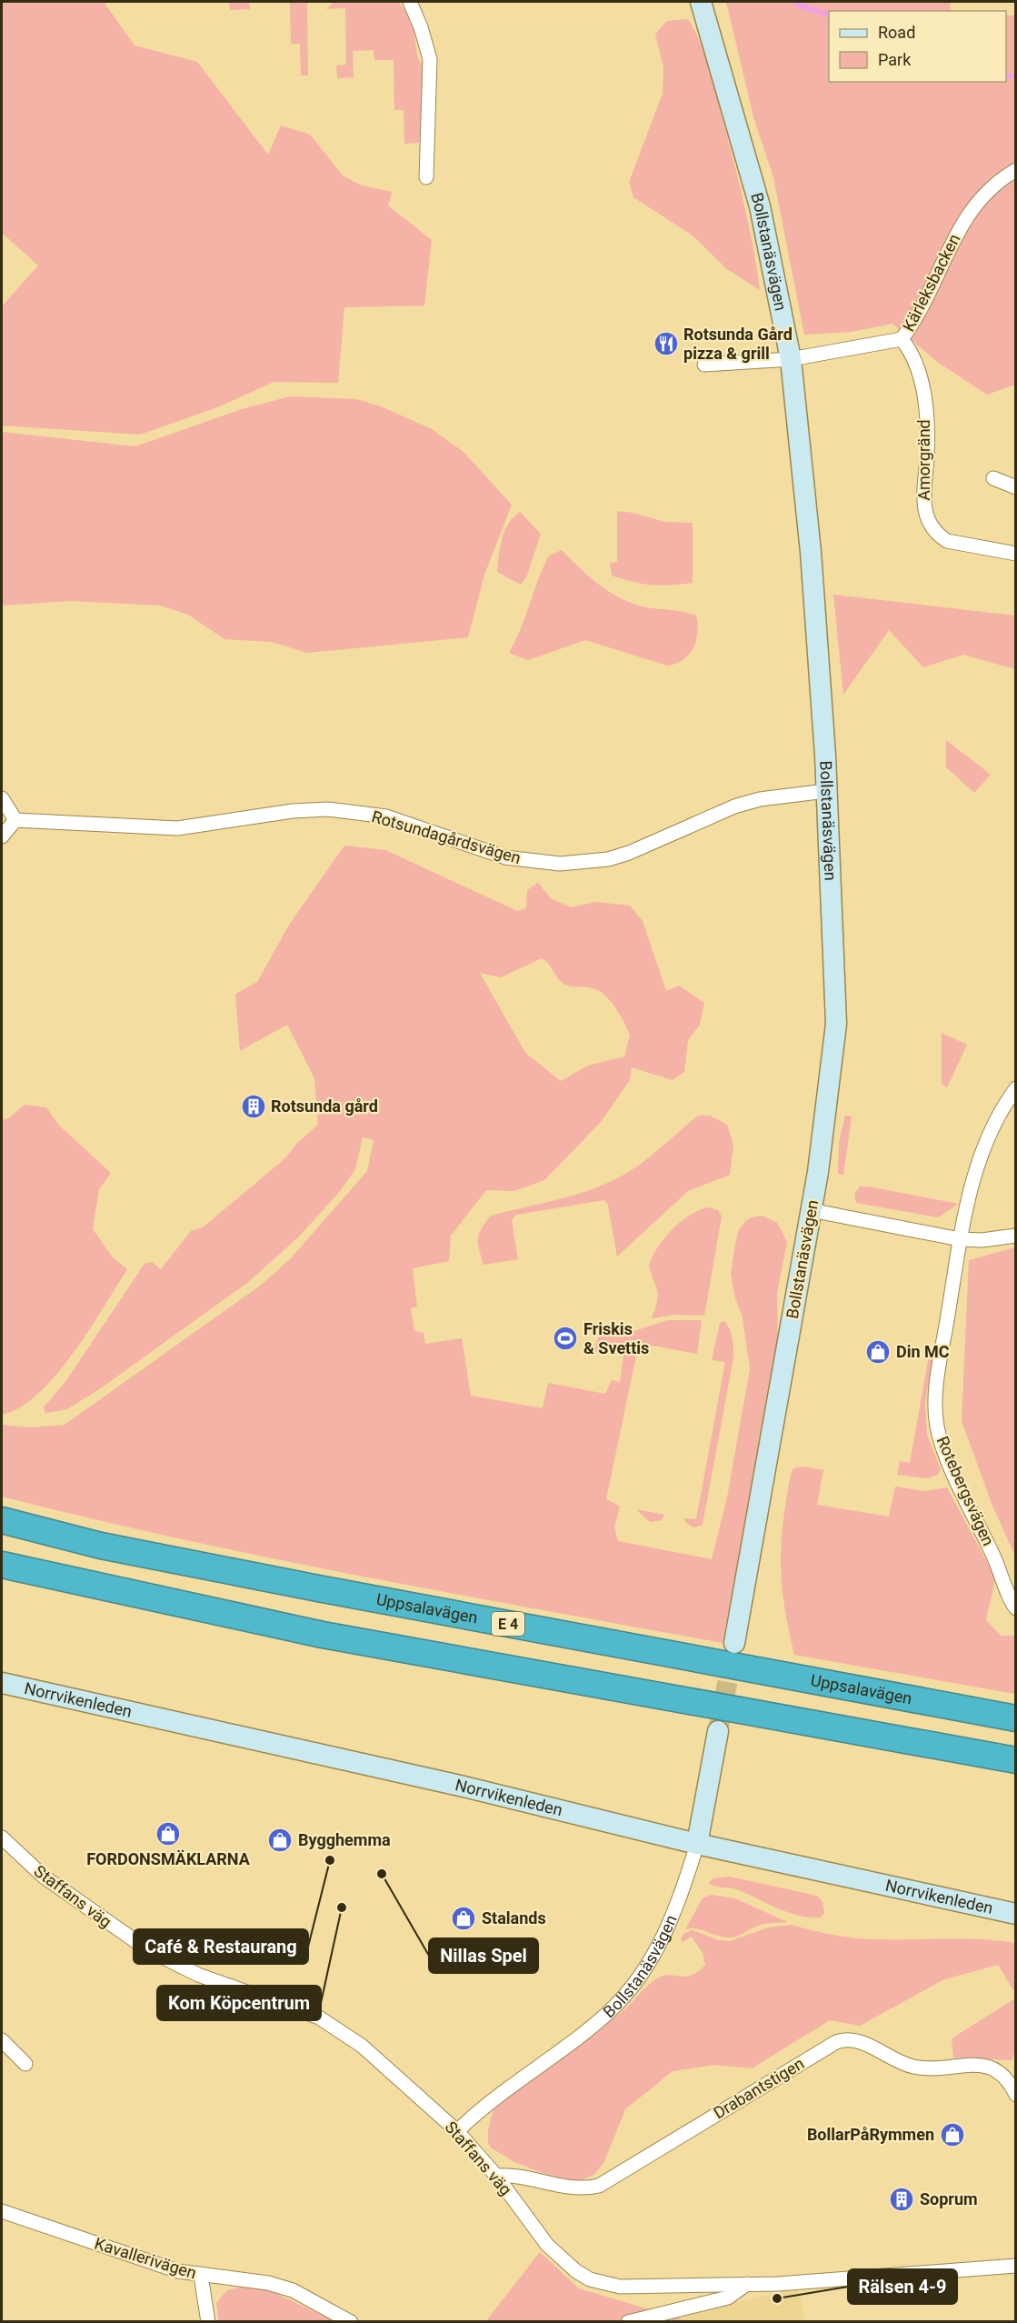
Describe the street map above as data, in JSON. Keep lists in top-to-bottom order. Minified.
{"streets":{"highway":["Uppsalavägen","E 4"],"street":["Bollstanäsvägen","Kärleksbacken","Amorgränd","Rotsundagårdsvägen","Rotebergsvägen","Norrvikenleden","Staffans väg","Drabantstigen","Kavallerivägen"]},"crossings":[["Bollstanäsvägen","Kärleksbacken"],["Bollstanäsvägen","Rotsundagårdsvägen"],["Bollstanäsvägen","Norrvikenleden"],["Bollstanäsvägen","Staffans väg"],["Kärleksbacken","Amorgränd"],["Staffans väg","Drabantstigen"]],"places":{"restaurant":["Rotsunda Gård pizza & grill"],"building":["Rotsunda gård","Soprum"],"sports":["Friskis & Svettis"],"shop":["Din MC","FORDONSMÄKLARNA","Bygghemma","Stalands","BollarPåRymmen"],"other":["Café & Restaurang","Nillas Spel","Kom Köpcentrum","Rälsen 4-9"]},"legend":["Road","Park"]}
